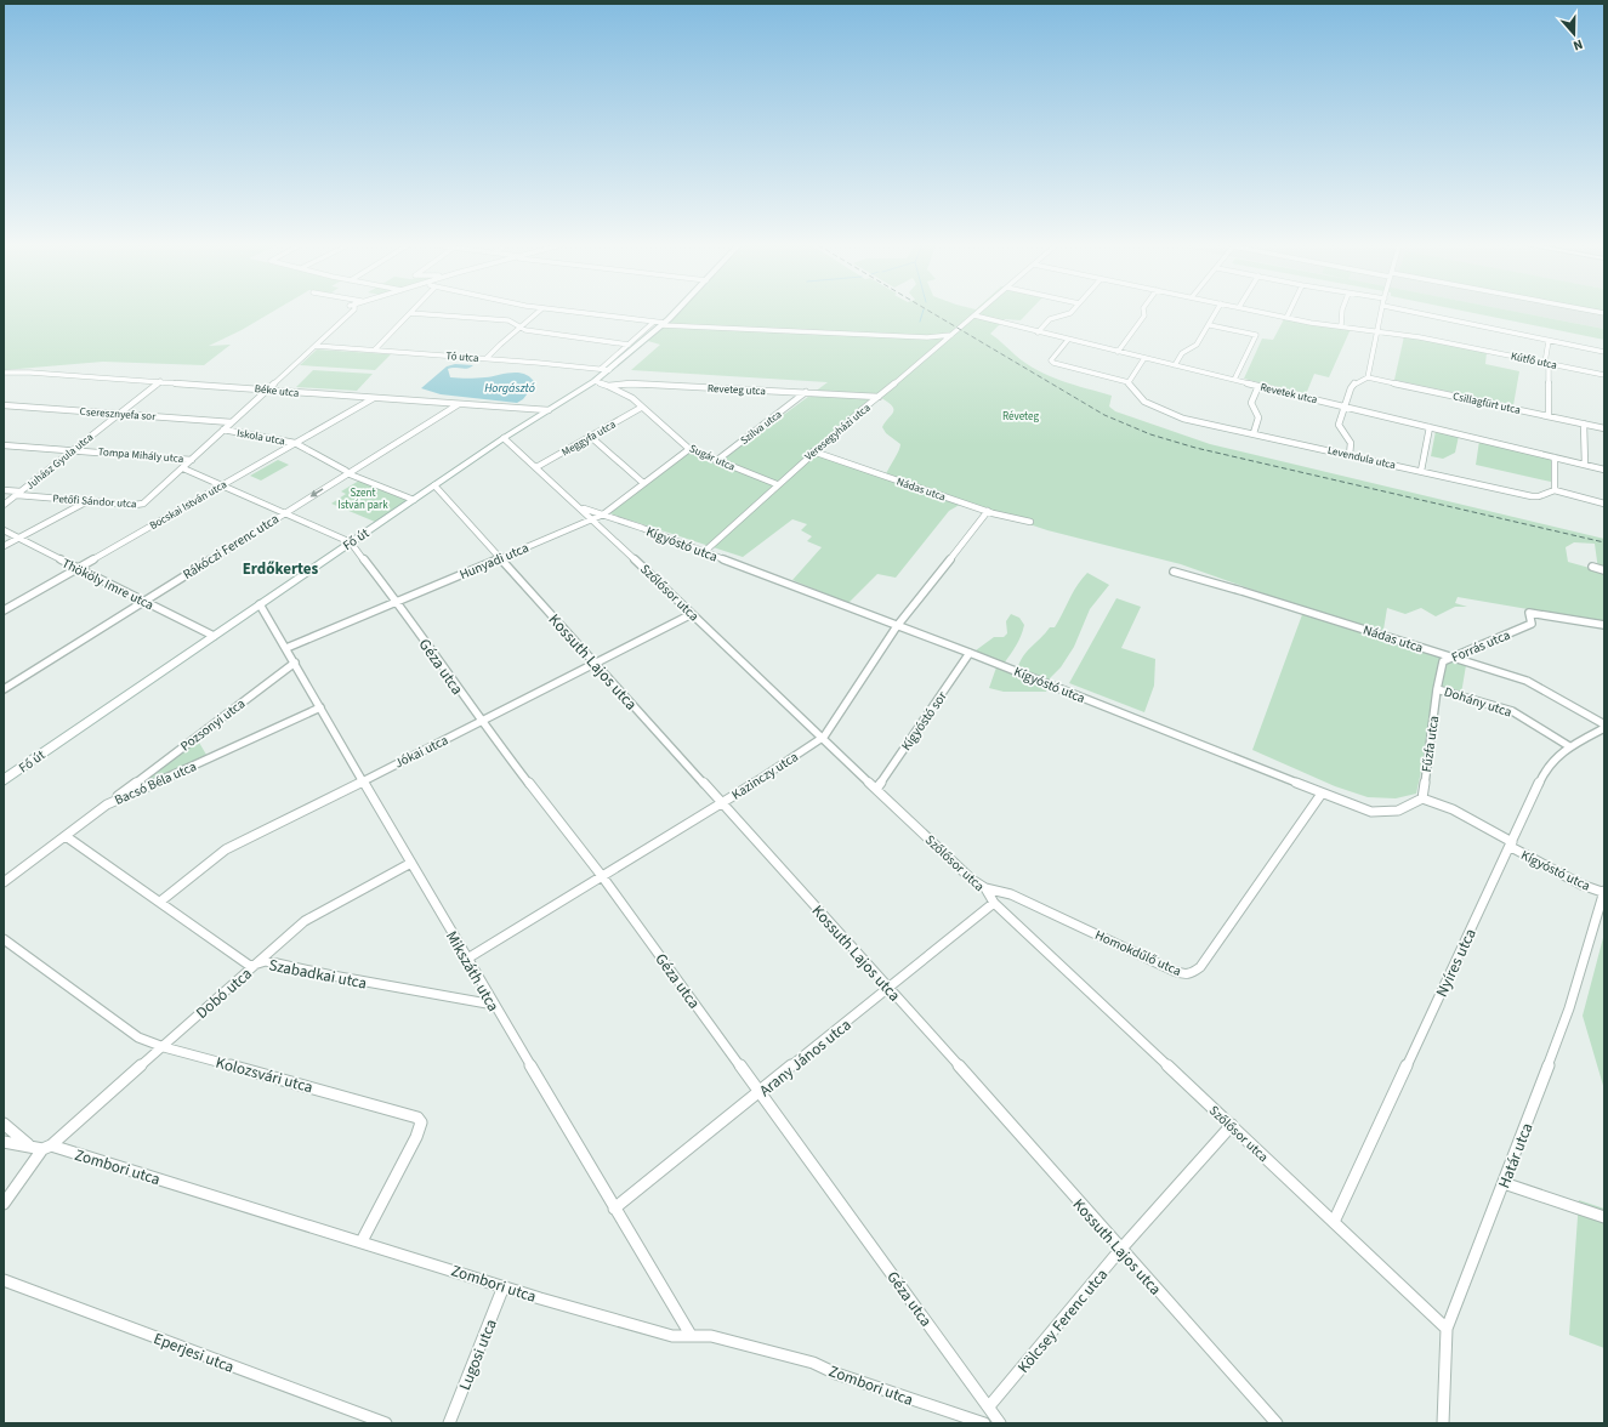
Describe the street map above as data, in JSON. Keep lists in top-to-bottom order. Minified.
{"streets":{"main road":["Fő út"],"street":["Tó utca","Kútfő utca","Reveteg utca","Béke utca","Revetek utca","Csillagfürt utca","Cseresznyefa sor","Szilva utca","Veresegyházi utca","Iskola utca","Meggyfa utca","Tompa Mihály utca","Sugár utca","Levendula utca","Juhász Gyula utca","Nádas utca","Petőfi Sándor utca","Bocskai István utca","Kígyóstó utca","Rákóczi Ferenc utca","Hunyadi utca","Thököly Imre utca","Szőlősor utca","Forrás utca","Kossuth Lajos utca","Géza utca","Dohány utca","Kígyóstó sor","Pozsonyi utca","Fűzfa utca","Jókai utca","Kazinczy utca","Bacsó Béla utca","Homokdűlő utca","Nyíres utca","Mikszáth utca","Szabadkai utca","Dobó utca","Arany János utca","Kolozsvári utca","Határ utca","Zombori utca","Kölcsey Ferenc utca","Eperjesi utca","Lugosi utca"]},"crossings":[["Tó utca","Fő út"],["Reveteg utca","Szilva utca"],["Reveteg utca","Veresegyházi utca"],["Reveteg utca","Sugár utca"],["Reveteg utca","Fő út"],["Béke utca","Juhász Gyula utca"],["Béke utca","Bocskai István utca"],["Béke utca","Fő út"],["Béke utca","Rákóczi Ferenc utca"],["Revetek utca","Veresegyházi utca"],["Cseresznyefa sor","Juhász Gyula utca"],["Szilva utca","Sugár utca"],["Veresegyházi utca","Sugár utca"],["Veresegyházi utca","Nádas utca"],["Veresegyházi utca","Kígyóstó utca"],["Iskola utca","Bocskai István utca"],["Iskola utca","Fő út"],["Iskola utca","Rákóczi Ferenc utca"],["Meggyfa utca","Sugár utca"],["Meggyfa utca","Szőlősor utca"],["Tompa Mihály utca","Juhász Gyula utca"],["Sugár utca","Hunyadi utca"],["Juhász Gyula utca","Petőfi Sándor utca"],["Nádas utca","Forrás utca"],["Nádas utca","Kazinczy utca"],["Nádas utca","Nyíres utca"],["Bocskai István utca","Thököly Imre utca"],["Fő út","Thököly Imre utca"],["Fő út","Szőlősor utca"],["Fő út","Kossuth Lajos utca"],["Fő út","Géza utca"],["Fő út","Mikszáth utca"],["Kígyóstó utca","Hunyadi utca"],["Kígyóstó utca","Szőlősor utca"],["Kígyóstó utca","Kígyóstó sor"],["Kígyóstó utca","Fűzfa utca"],["Kígyóstó utca","Kazinczy utca"],["Kígyóstó utca","Homokdűlő utca"],["Kígyóstó utca","Nyíres utca"],["Kígyóstó utca","Határ utca"],["Rákóczi Ferenc utca","Thököly Imre utca"],["Hunyadi utca","Szőlősor utca"],["Hunyadi utca","Kossuth Lajos utca"],["Hunyadi utca","Géza utca"],["Hunyadi utca","Mikszáth utca"],["Szőlősor utca","Kígyóstó sor"],["Szőlősor utca","Jókai utca"],["Szőlősor utca","Kazinczy utca"],["Szőlősor utca","Homokdűlő utca"],["Szőlősor utca","Nyíres utca"],["Szőlősor utca","Arany János utca"],["Szőlősor utca","Határ utca"],["Szőlősor utca","Kölcsey Ferenc utca"],["Forrás utca","Dohány utca"],["Forrás utca","Fűzfa utca"],["Kossuth Lajos utca","Jókai utca"],["Kossuth Lajos utca","Kazinczy utca"],["Kossuth Lajos utca","Arany János utca"],["Kossuth Lajos utca","Kölcsey Ferenc utca"],["Géza utca","Jókai utca"],["Géza utca","Kazinczy utca"],["Géza utca","Arany János utca"],["Géza utca","Kölcsey Ferenc utca"],["Dohány utca","Fűzfa utca"],["Dohány utca","Nyíres utca"],["Pozsonyi utca","Bacsó Béla utca"],["Pozsonyi utca","Mikszáth utca"],["Jókai utca","Mikszáth utca"],["Jókai utca","Szabadkai utca"],["Kazinczy utca","Mikszáth utca"],["Bacsó Béla utca","Mikszáth utca"],["Bacsó Béla utca","Szabadkai utca"],["Mikszáth utca","Szabadkai utca"],["Mikszáth utca","Dobó utca"],["Mikszáth utca","Arany János utca"],["Mikszáth utca","Zombori utca"],["Szabadkai utca","Dobó utca"],["Dobó utca","Kolozsvári utca"],["Dobó utca","Zombori utca"],["Kolozsvári utca","Zombori utca"],["Zombori utca","Lugosi utca"]],"districts":["Erdőkertes"],"water":["Horgásztó"],"parks":["Réveteg","Szent István park"],"north":"bottom"}
